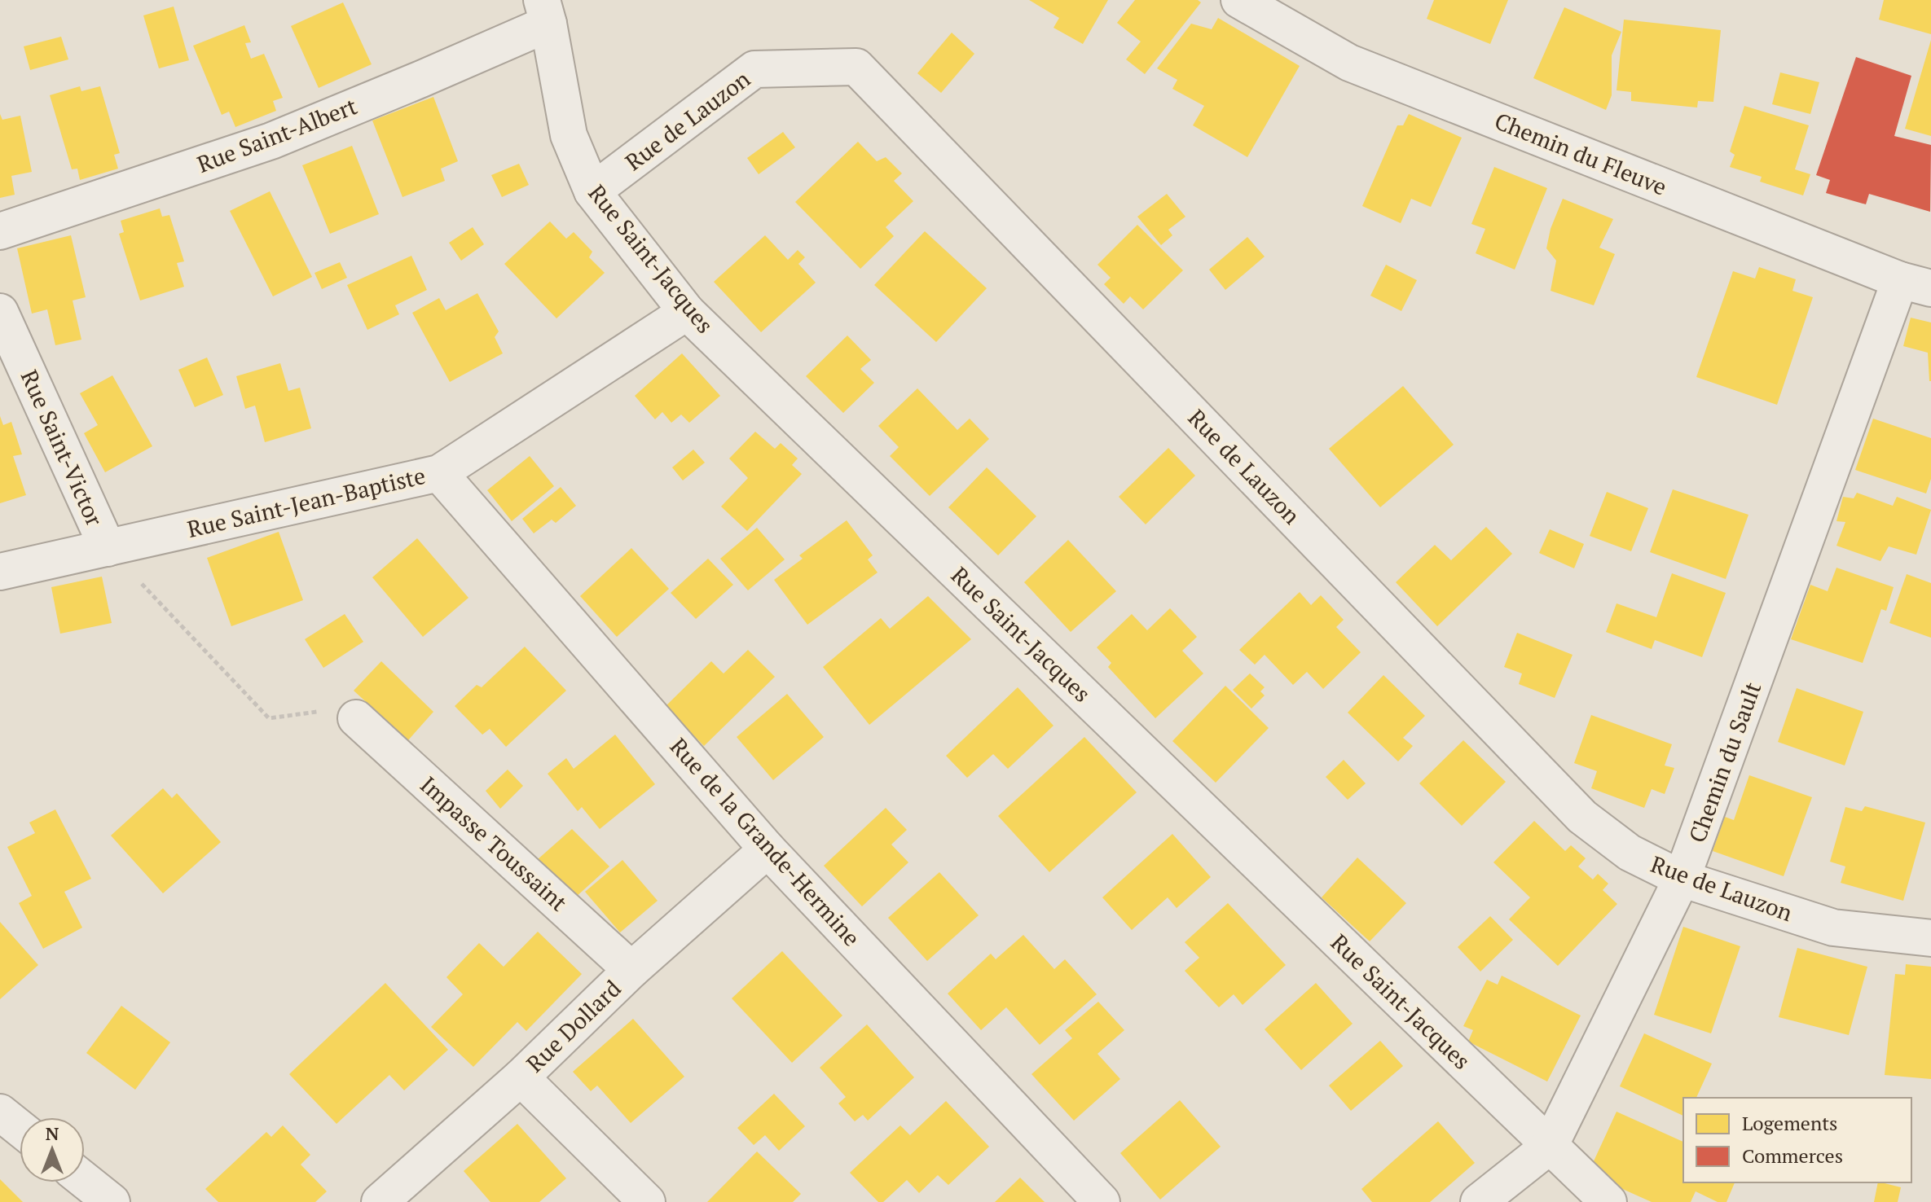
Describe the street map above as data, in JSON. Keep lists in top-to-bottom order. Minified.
{"streets":{"street":["Rue de Lauzon","Rue Saint-Albert","Chemin du Fleuve","Rue Saint-Jacques","Rue Saint-Victor","Rue Saint-Jean-Baptiste","Chemin du Sault","Rue de la Grande-Hermine","Impasse Toussaint","Rue Dollard"]},"crossings":[["Rue de Lauzon","Rue Saint-Jacques"],["Rue de Lauzon","Chemin du Sault"],["Rue Saint-Albert","Rue Saint-Jacques"],["Chemin du Fleuve","Chemin du Sault"],["Rue Saint-Jacques","Rue Saint-Jean-Baptiste"],["Rue Saint-Jacques","Chemin du Sault"],["Rue Saint-Victor","Rue Saint-Jean-Baptiste"],["Rue Saint-Jean-Baptiste","Rue de la Grande-Hermine"],["Rue de la Grande-Hermine","Rue Dollard"],["Impasse Toussaint","Rue Dollard"]],"legend":["Logements","Commerces"],"north":"top"}
